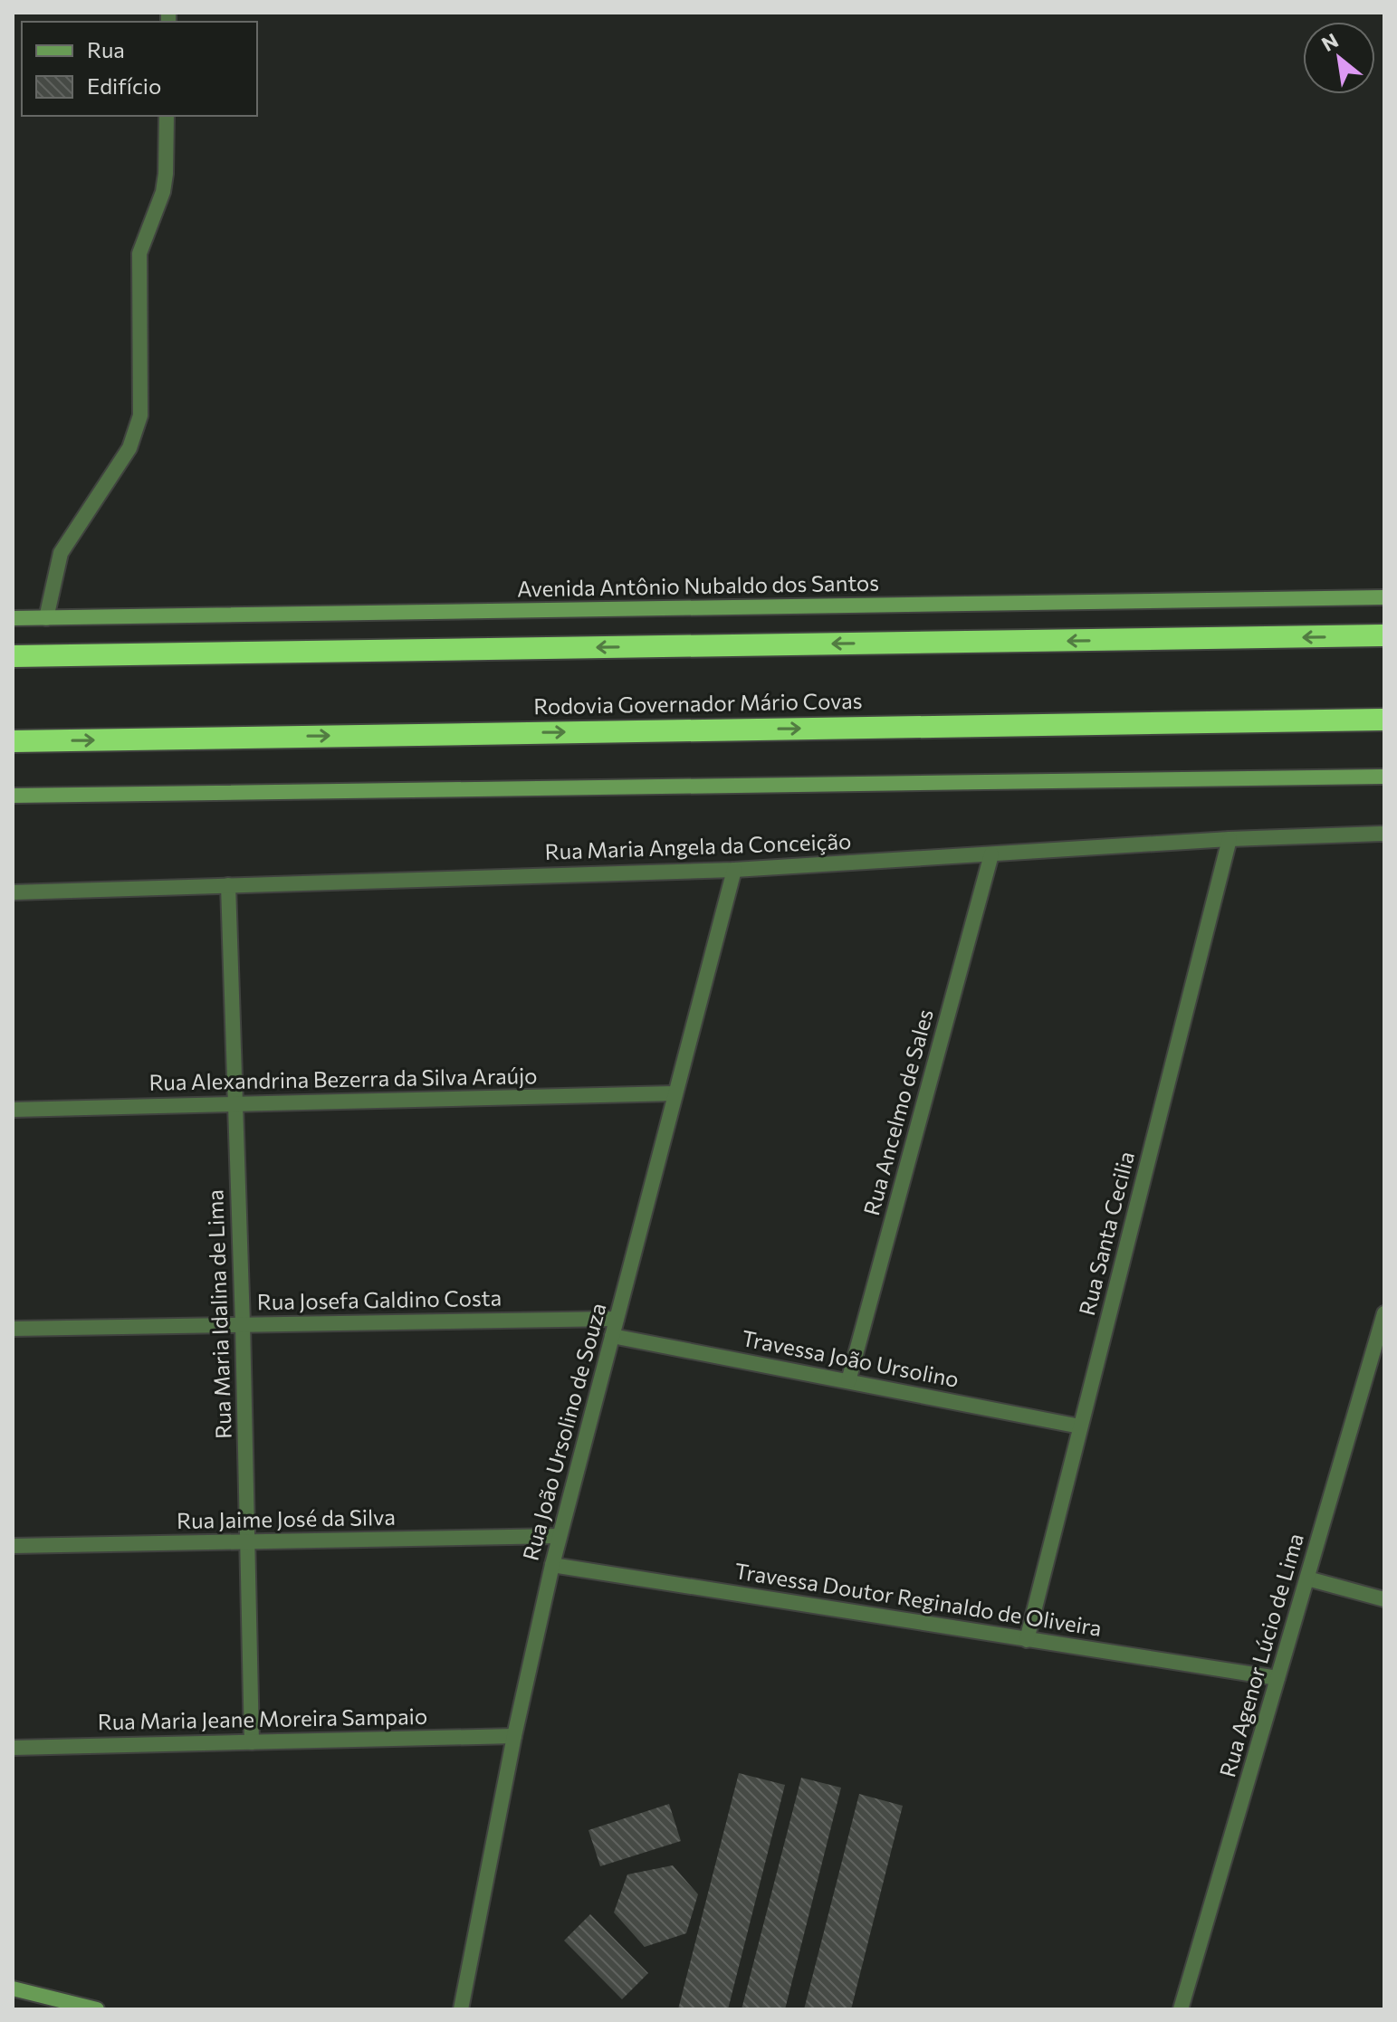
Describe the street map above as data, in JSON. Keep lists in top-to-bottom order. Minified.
{"streets":{"highway":["Rodovia Governador Mário Covas"],"street":["Avenida Antônio Nubaldo dos Santos","Rua Maria Angela da Conceição","Rua Alexandrina Bezerra da Silva Araújo","Rua Ancelmo de Sales","Rua Santa Cecilia","Rua Josefa Galdino Costa","Rua Maria Idalina de Lima","Travessa João Ursolino","Rua João Ursolino de Souza","Rua Jaime José da Silva","Travessa Doutor Reginaldo de Oliveira","Rua Agenor Lúcio de Lima","Rua Maria Jeane Moreira Sampaio"]},"crossings":[["Rua Maria Angela da Conceição","Rua Ancelmo de Sales"],["Rua Maria Angela da Conceição","Rua Santa Cecilia"],["Rua Maria Angela da Conceição","Rua Maria Idalina de Lima"],["Rua Maria Angela da Conceição","Rua João Ursolino de Souza"],["Rua Alexandrina Bezerra da Silva Araújo","Rua Maria Idalina de Lima"],["Rua Alexandrina Bezerra da Silva Araújo","Rua João Ursolino de Souza"],["Rua Ancelmo de Sales","Travessa João Ursolino"],["Rua Santa Cecilia","Travessa João Ursolino"],["Rua Santa Cecilia","Travessa Doutor Reginaldo de Oliveira"],["Rua Josefa Galdino Costa","Rua Maria Idalina de Lima"],["Rua Josefa Galdino Costa","Rua João Ursolino de Souza"],["Rua Maria Idalina de Lima","Rua Jaime José da Silva"],["Rua Maria Idalina de Lima","Rua Maria Jeane Moreira Sampaio"],["Travessa João Ursolino","Rua João Ursolino de Souza"],["Rua João Ursolino de Souza","Rua Jaime José da Silva"],["Rua João Ursolino de Souza","Travessa Doutor Reginaldo de Oliveira"],["Rua João Ursolino de Souza","Rua Maria Jeane Moreira Sampaio"],["Travessa Doutor Reginaldo de Oliveira","Rua Agenor Lúcio de Lima"]],"legend":["Rua","Edifício"],"north":"top left"}
